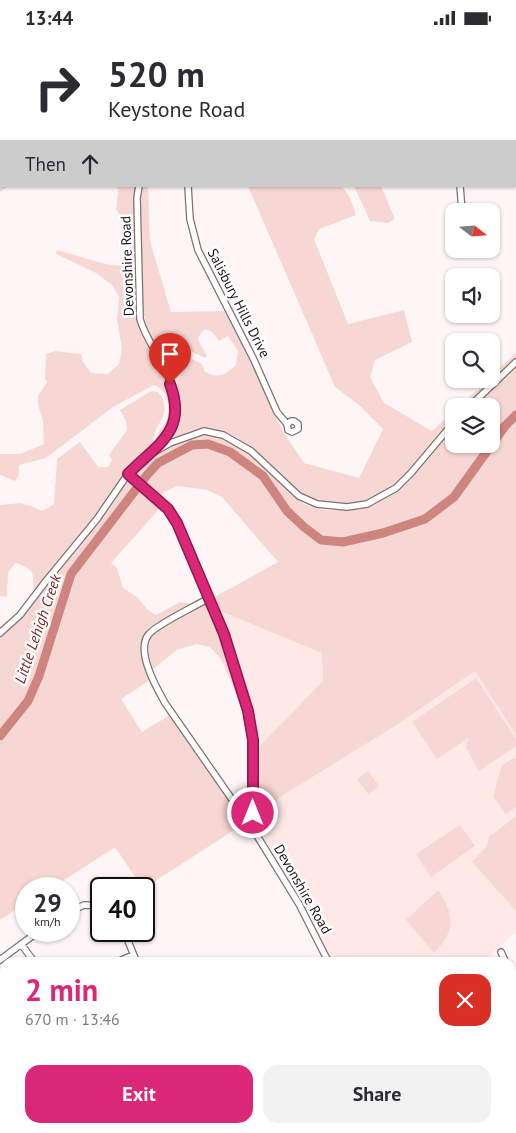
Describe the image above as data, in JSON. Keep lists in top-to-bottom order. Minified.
{"streets":{"street":["Devonshire Road","Salisbury Hills Drive"]},"water":["Little Lehigh Creek"],"north":"right","page":{"status":"13:44","turn":["520 m","Keystone Road"],"then":"Then","speed":"29 km/h","limit":"40","heading":["2 min","670 m · 13:46"],"buttons":["Exit","Share"]}}
